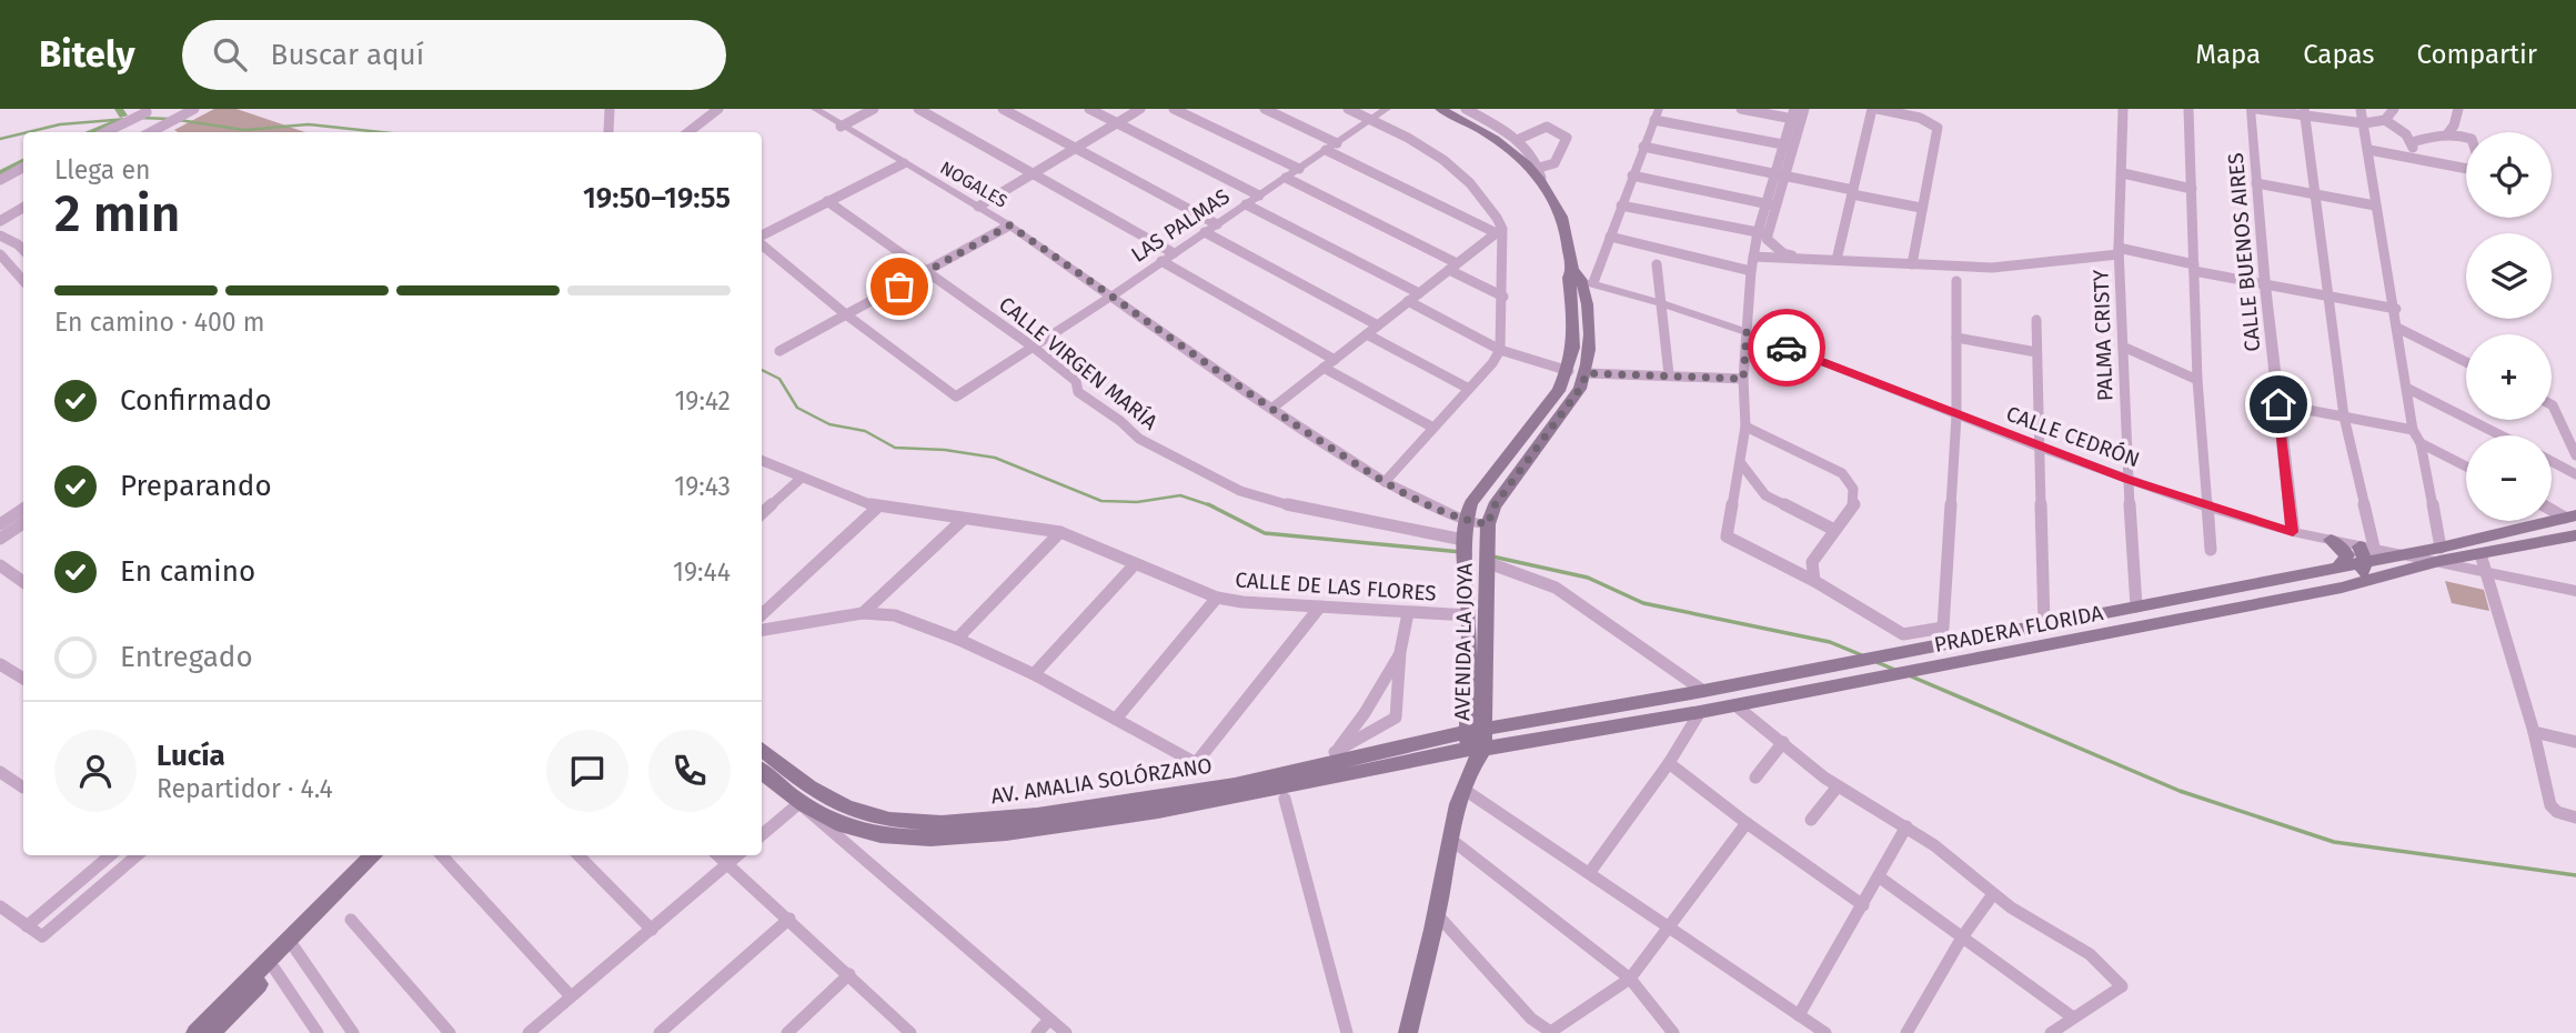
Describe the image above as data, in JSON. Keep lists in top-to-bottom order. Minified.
{"streets":{"main road":["PRADERA FLORIDA","AVENIDA LA JOYA","AV. AMALIA SOLÓRZANO"],"street":["NOGALES","LAS PALMAS","CALLE BUENOS AIRES","PALMA CRISTY","CALLE VIRGEN MARÍA","CALLE CEDRÓN","CALLE DE LAS FLORES"]},"crossings":[["NOGALES","LAS PALMAS"],["NOGALES","AVENIDA LA JOYA"],["LAS PALMAS","CALLE VIRGEN MARÍA"],["CALLE BUENOS AIRES","CALLE CEDRÓN"],["PALMA CRISTY","CALLE CEDRÓN"],["PALMA CRISTY","PRADERA FLORIDA"],["CALLE VIRGEN MARÍA","AVENIDA LA JOYA"],["CALLE CEDRÓN","PRADERA FLORIDA"],["CALLE CEDRÓN","AVENIDA LA JOYA"],["CALLE DE LAS FLORES","AVENIDA LA JOYA"],["PRADERA FLORIDA","AVENIDA LA JOYA"],["PRADERA FLORIDA","AV. AMALIA SOLÓRZANO"],["AVENIDA LA JOYA","AV. AMALIA SOLÓRZANO"]],"page":{"header":"Bitely","search":"Buscar aquí","nav":["Mapa","Capas","Compartir"],"map_buttons":["+","−"],"heading":["2 min","Llega en","19:50–19:55"],"panel":["Lucía","Repartidor · 4.4"],"bar":"En camino · 400 m","list":[["Confirmado","19:42"],["Preparando","19:43"],["En camino","19:44"],"Entregado"]}}
